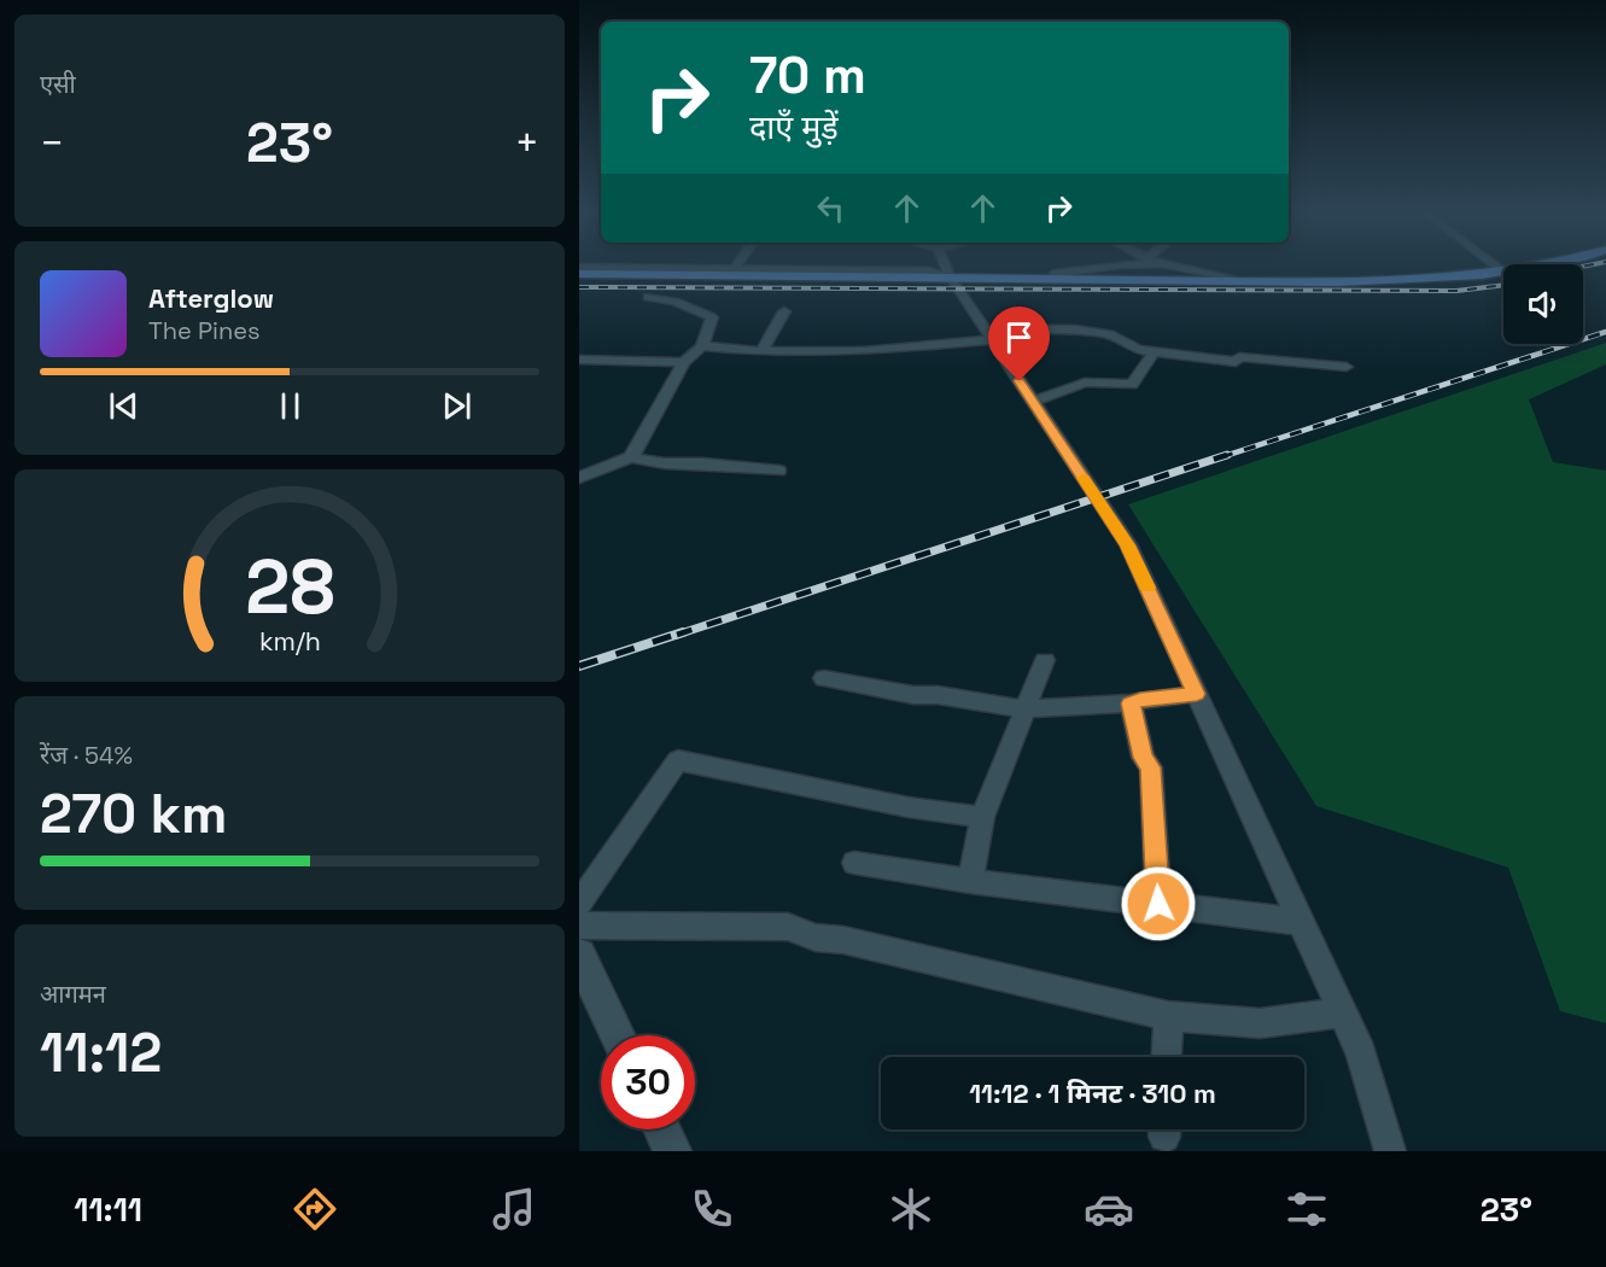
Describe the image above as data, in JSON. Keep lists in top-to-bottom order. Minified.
{"page":{"tile":["एसी",["रेंज · 54%","270 km"],["आगमन","11:12"]],"turn":["70 m","दाएँ मुड़ें"],"heat":["−","23°","+"],"song":["Afterglow","The Pines"],"limit":"30","trip":"11:12 · 1 मिनट · 310 m","tabs":["11:11","23°"],"gauge":["28","km/h"]}}
